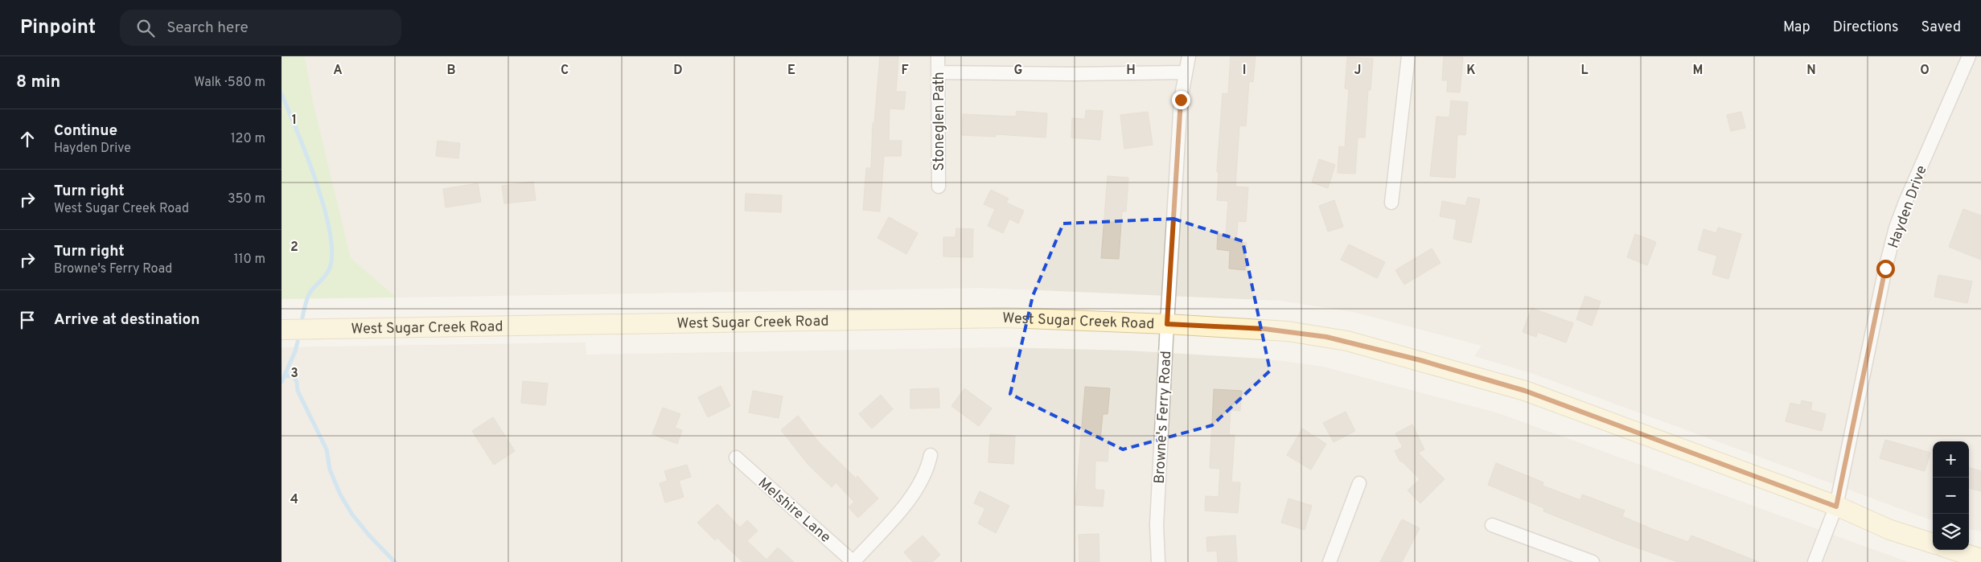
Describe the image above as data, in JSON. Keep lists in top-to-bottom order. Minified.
{"streets":{"main road":["West Sugar Creek Road"],"street":["Stoneglen Path","Hayden Drive","Browne's Ferry Road","Melshire Lane"]},"crossings":[["Hayden Drive","West Sugar Creek Road"],["West Sugar Creek Road","Browne's Ferry Road"]],"page":{"header":"Pinpoint","search":"Search here","nav":["Map","Directions","Saved"],"heading":["8 min","Walk · 580 m"],"list":[["Continue","Hayden Drive","120 m"],["Turn right","West Sugar Creek Road","350 m"],["Turn right","Browne's Ferry Road","110 m"],"Arrive at destination"],"map_buttons":["+","−"]},"grid":{"columns":["A","B","C","D","E","F","G","H","I","J","K","L","M","N","O"],"rows":["1","2","3","4"]}}
